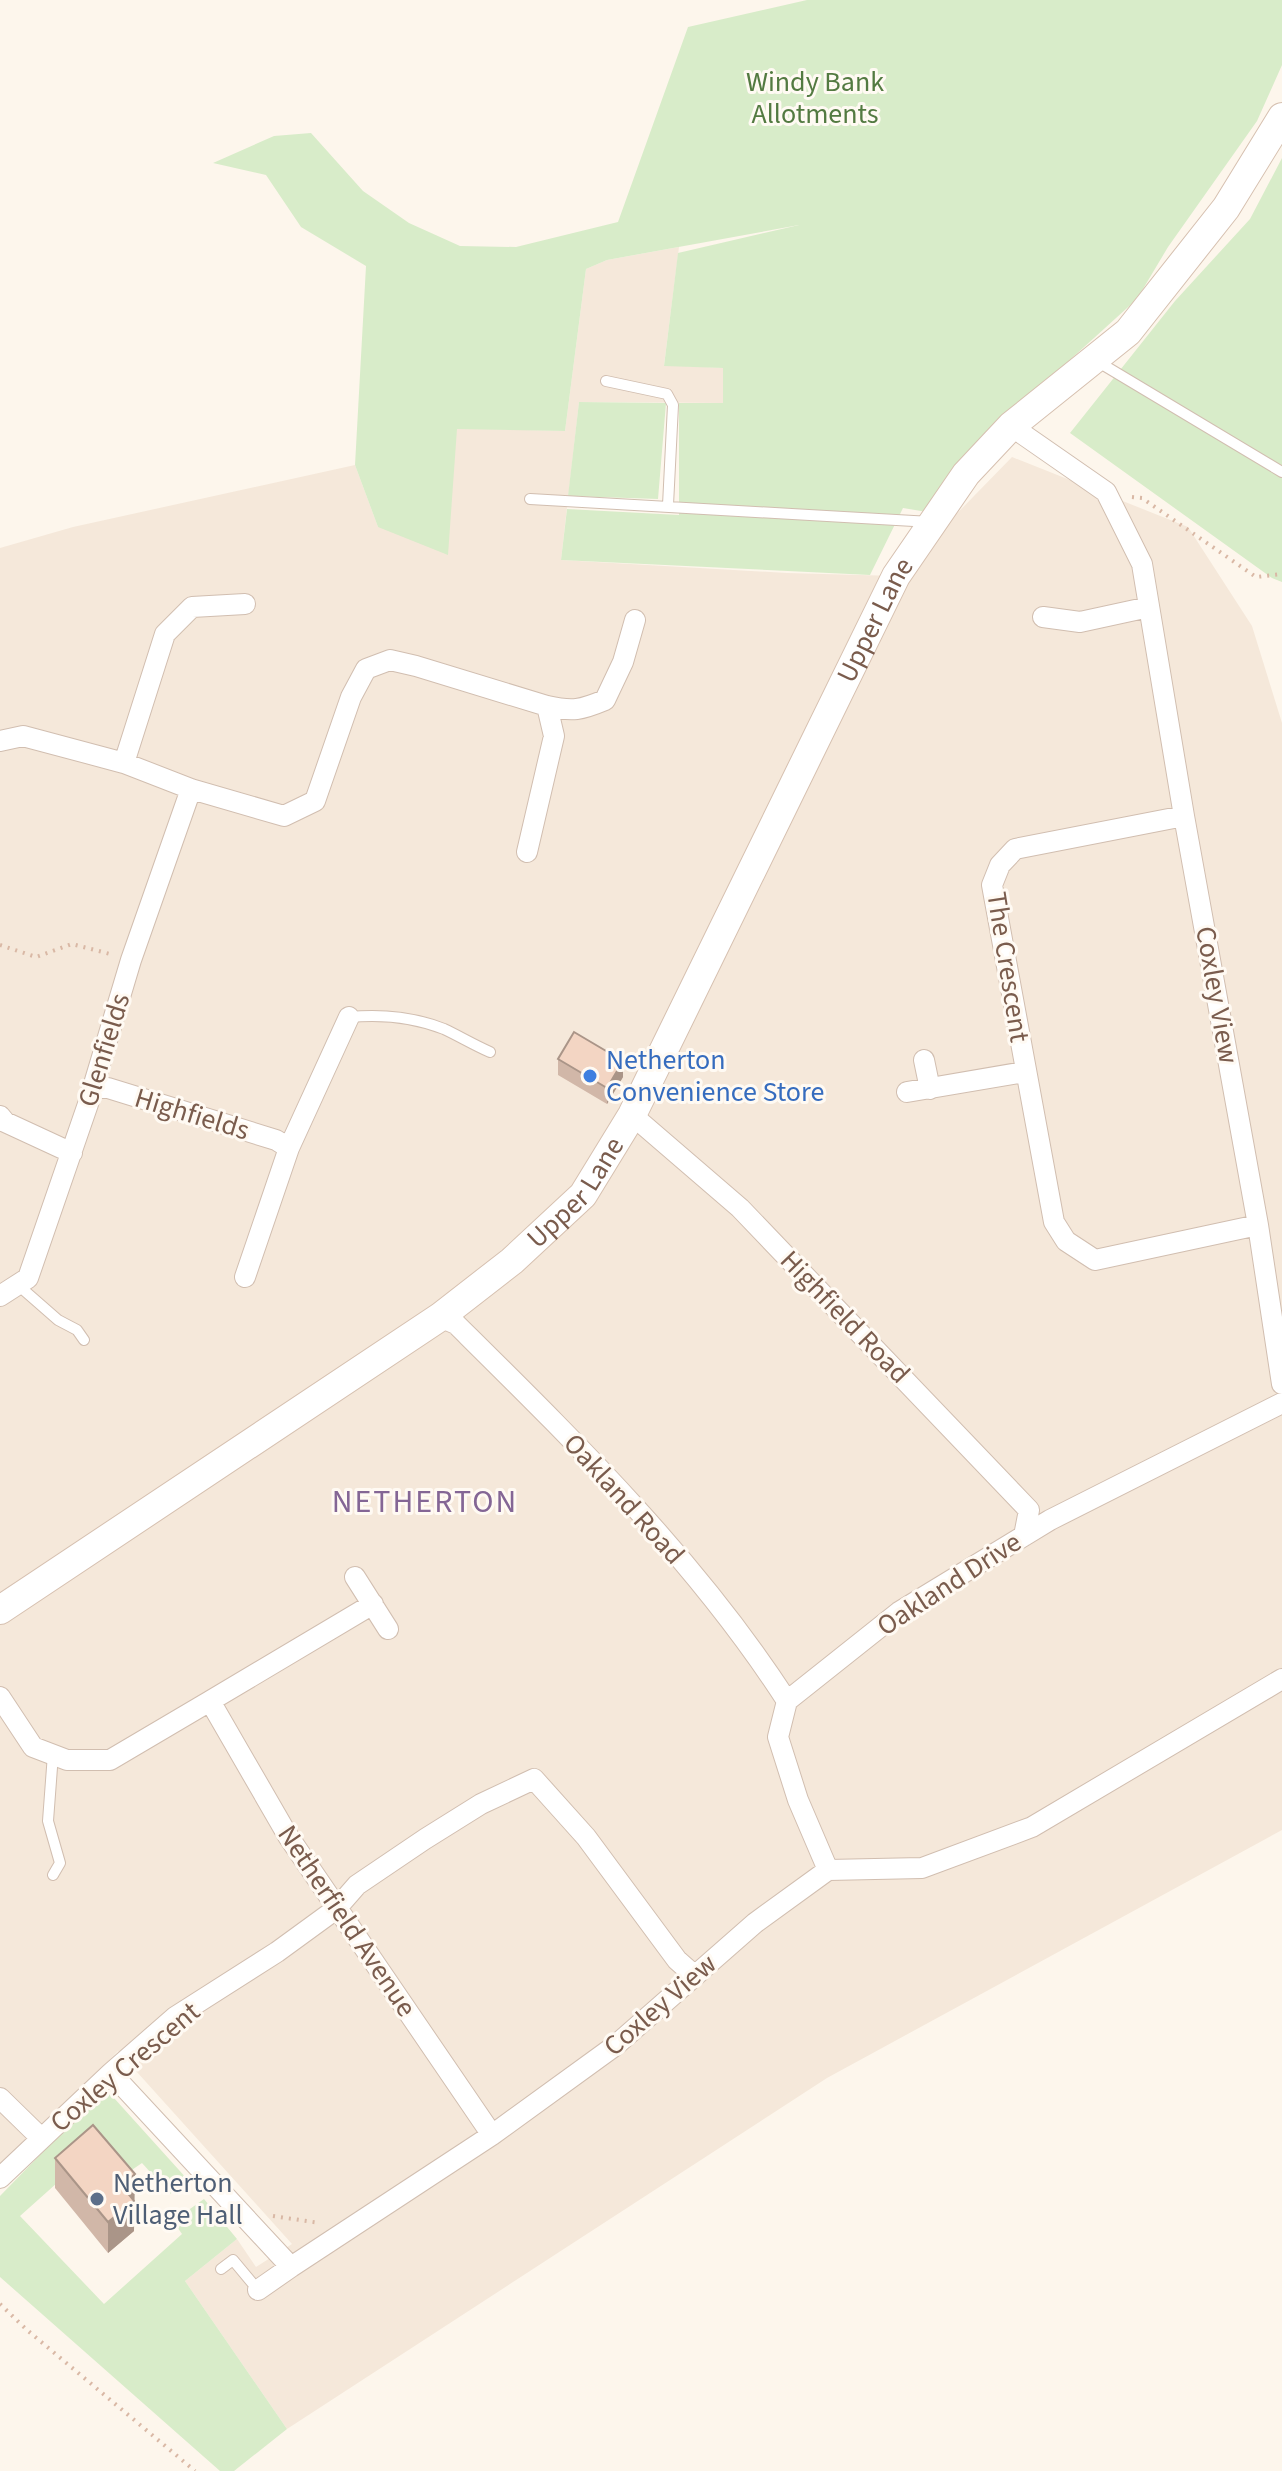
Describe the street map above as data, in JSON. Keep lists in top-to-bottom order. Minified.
{"streets":{"main road":["Upper Lane"],"street":["The Crescent","Coxley View","Glenfields","Highfields","Highfield Road","Oakland Road","Oakland Drive","Netherfield Avenue","Coxley Crescent"]},"crossings":[["Upper Lane","Coxley View"],["Upper Lane","Highfield Road"],["Upper Lane","Oakland Road"],["The Crescent","Coxley View"],["Coxley View","Netherfield Avenue"],["Coxley View","Coxley Crescent"],["Glenfields","Highfields"],["Highfield Road","Oakland Drive"],["Oakland Road","Oakland Drive"],["Netherfield Avenue","Coxley Crescent"]],"districts":["NETHERTON"],"parks":["Windy Bank Allotments"],"places":["Netherton Convenience Store","Netherton Village Hall"]}
